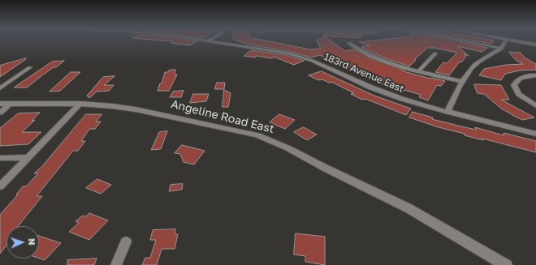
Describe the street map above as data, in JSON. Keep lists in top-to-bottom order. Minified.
{"streets":{"street":["183rd Avenue East","Angeline Road East"]},"north":"right"}
